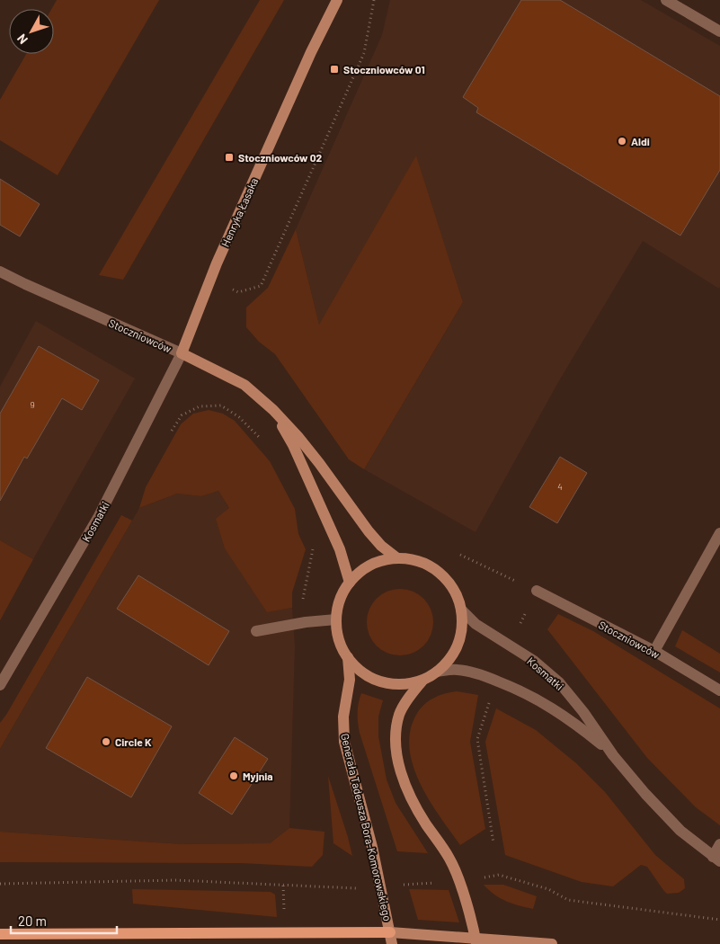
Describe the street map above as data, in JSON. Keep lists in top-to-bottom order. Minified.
{"streets":{"street":["Henryka Łasaka","Stoczniowców","Kosmatki","Generała Tadeusza Bora-Komorowskiego"]},"crossings":[["Henryka Łasaka","Stoczniowców"],["Henryka Łasaka","Kosmatki"],["Stoczniowców","Kosmatki"],["Stoczniowców","Generała Tadeusza Bora-Komorowskiego"],["Kosmatki","Generała Tadeusza Bora-Komorowskiego"]],"places":{"transit":["Stoczniowców 01","Stoczniowców 02"],"other":["Aldi","Circle K","Myjnia"]},"house_numbers":["9","4"],"scale_bar":"20 m","north":"bottom left"}
